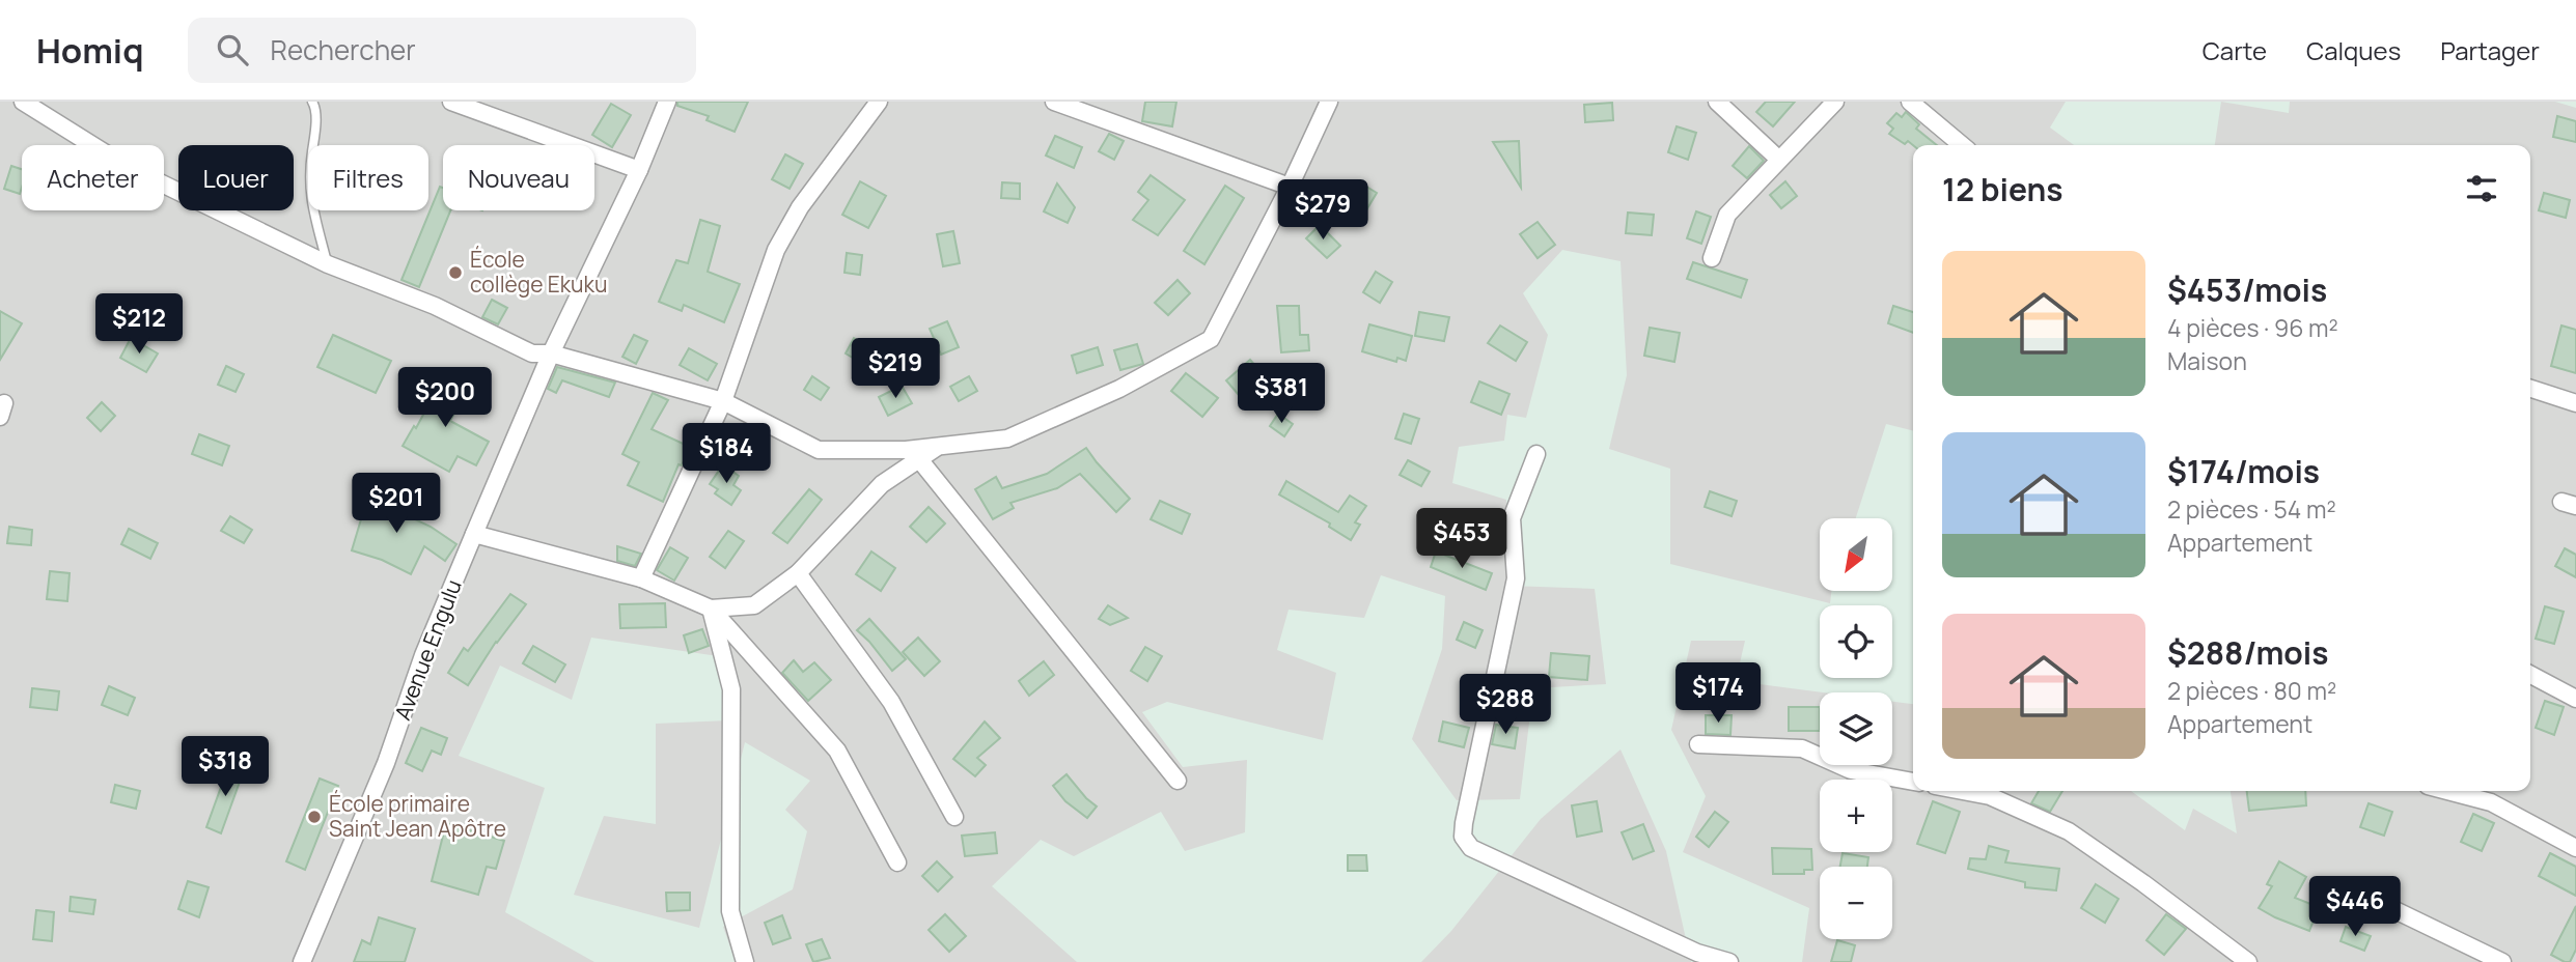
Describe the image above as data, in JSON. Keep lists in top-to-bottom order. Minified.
{"streets":{"street":["Avenue Engulu"]},"places":["École collège Ekuku","École primaire Saint Jean Apôtre"],"north":"bottom left","page":{"header":"Homiq","search":"Rechercher","nav":["Carte","Calques","Partager"],"chip":["Acheter","Louer","Filtres","Nouveau"],"heading":"12 biens","price":["$279","$212","$219","$381","$200","$184","$201","$453","$174","$288","$318","$446"],"list":[{"name":"$453/mois","note":"4 pièces · 96 m² · Maison"},{"name":"$174/mois","note":"2 pièces · 54 m² · Appartement"},{"name":"$288/mois","note":"2 pièces · 80 m² · Appartement"}],"map_buttons":["+","−"]}}
